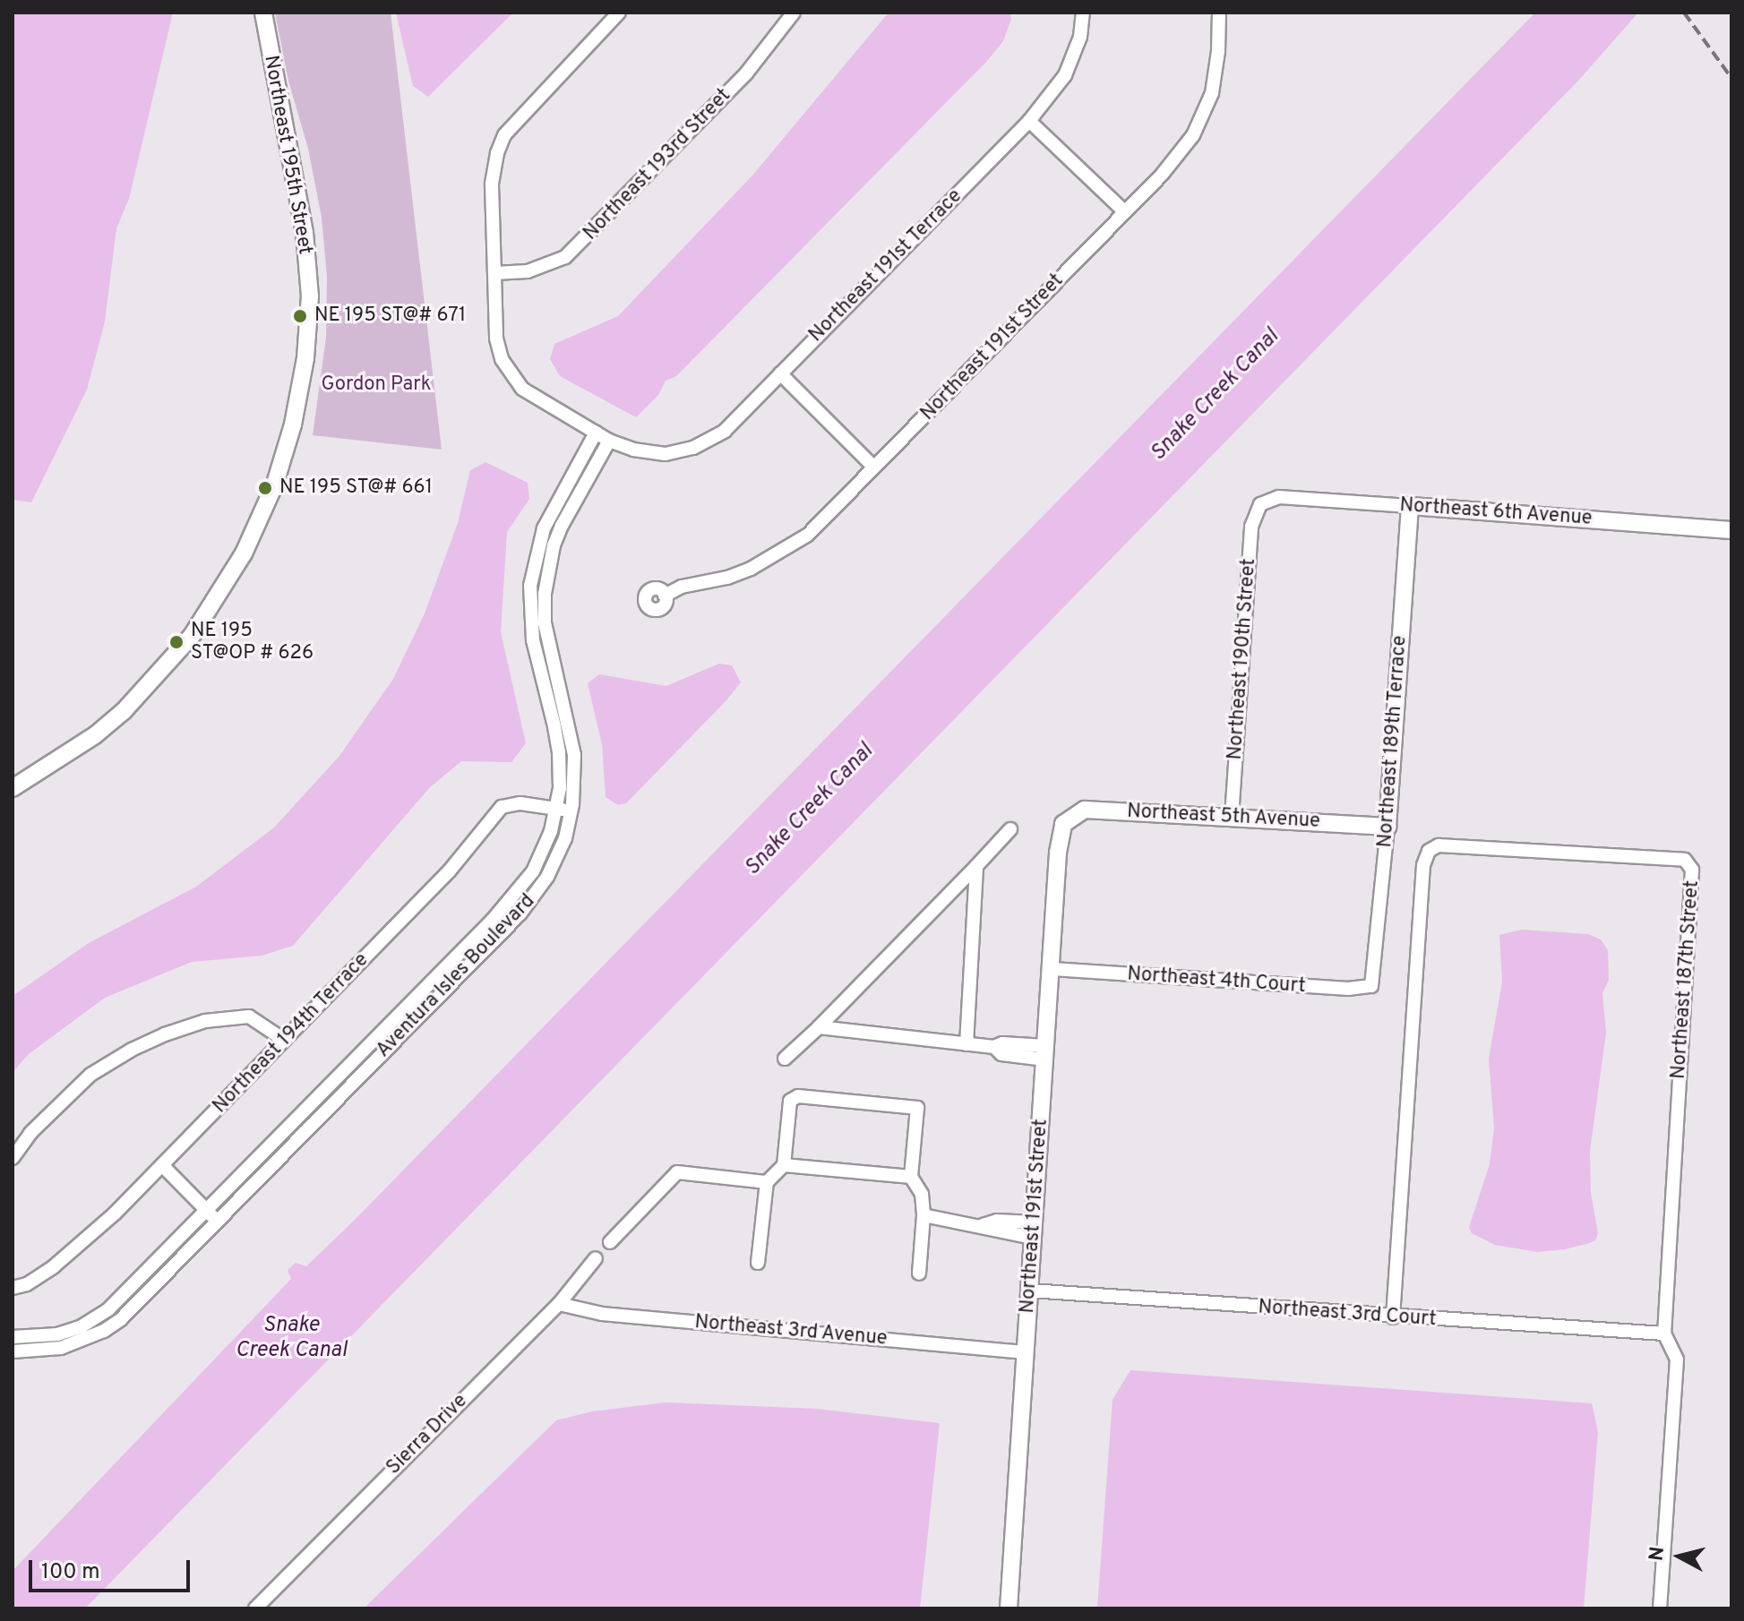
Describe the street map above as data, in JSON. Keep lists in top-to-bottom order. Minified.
{"streets":{"street":["Northeast 195th Street","Northeast 193rd Street","Northeast 191st Terrace","Northeast 191st Street","Northeast 6th Avenue","Northeast 190th Street","Northeast 189th Terrace","Northeast 5th Avenue","Aventura Isles Boulevard","Northeast 187th Street","Northeast 4th Court","Northeast 194th Terrace","Northeast 3rd Court","Northeast 3rd Avenue","Sierra Drive"]},"crossings":[["Northeast 191st Terrace","Aventura Isles Boulevard"],["Northeast 191st Street","Northeast 5th Avenue"],["Northeast 191st Street","Northeast 4th Court"],["Northeast 191st Street","Northeast 3rd Court"],["Northeast 191st Street","Northeast 3rd Avenue"],["Northeast 6th Avenue","Northeast 190th Street"],["Northeast 6th Avenue","Northeast 189th Terrace"],["Northeast 190th Street","Northeast 5th Avenue"],["Northeast 189th Terrace","Northeast 5th Avenue"],["Northeast 189th Terrace","Northeast 4th Court"],["Aventura Isles Boulevard","Northeast 194th Terrace"],["Northeast 187th Street","Northeast 3rd Court"],["Northeast 3rd Avenue","Sierra Drive"]],"water":["Snake Creek Canal"],"parks":["Gordon Park"],"places":["NE 195 ST@# 671","NE 195 ST@# 661","NE 195 ST@OP # 626"],"scale_bar":"100 m","north":"left"}
